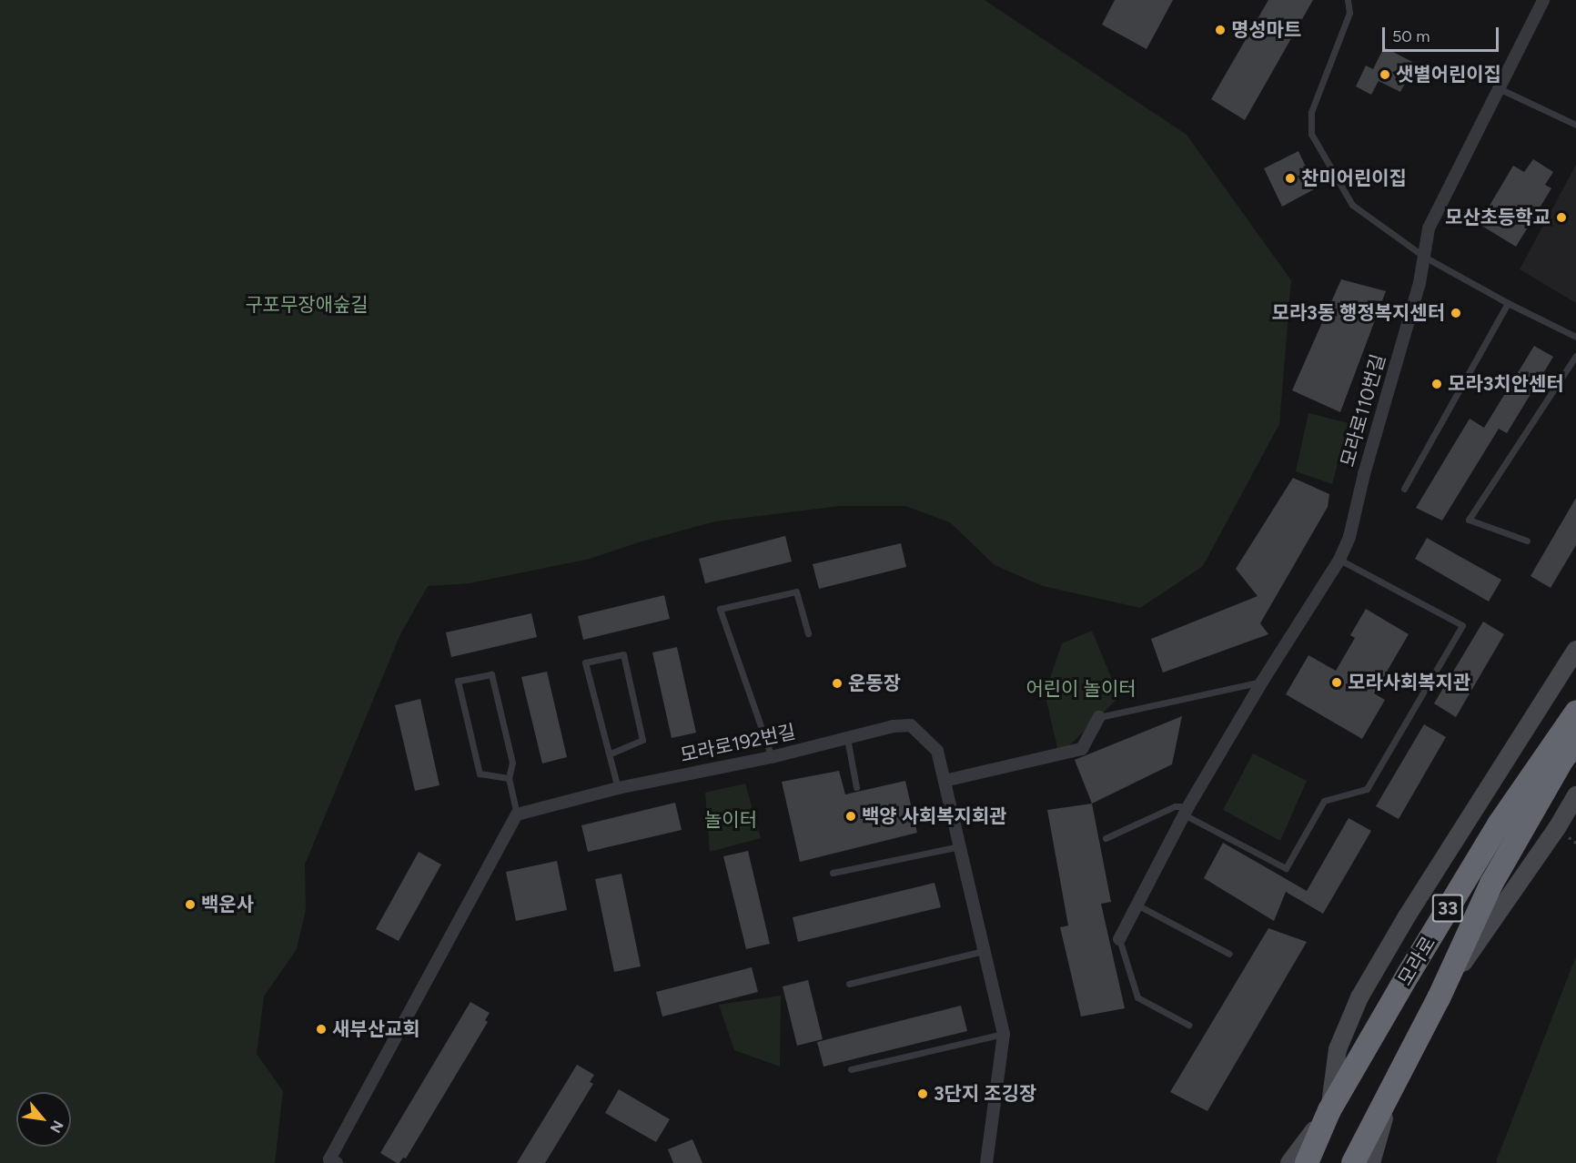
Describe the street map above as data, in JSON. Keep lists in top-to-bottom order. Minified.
{"streets":{"highway":["33","모라로"],"street":["모라로110번길","모라로192번길"]},"parks":["구포무장애숲길","어린이 놀이터","놀이터"],"places":["명성마트","샛별어린이집","찬미어린이집","모산초등학교","모라3동 행정복지센터","모라3치안센터","모라사회복지관","운동장","백양 사회복지회관","백운사","새부산교회","3단지 조깅장"],"scale_bar":"50 m","north":"bottom right"}
